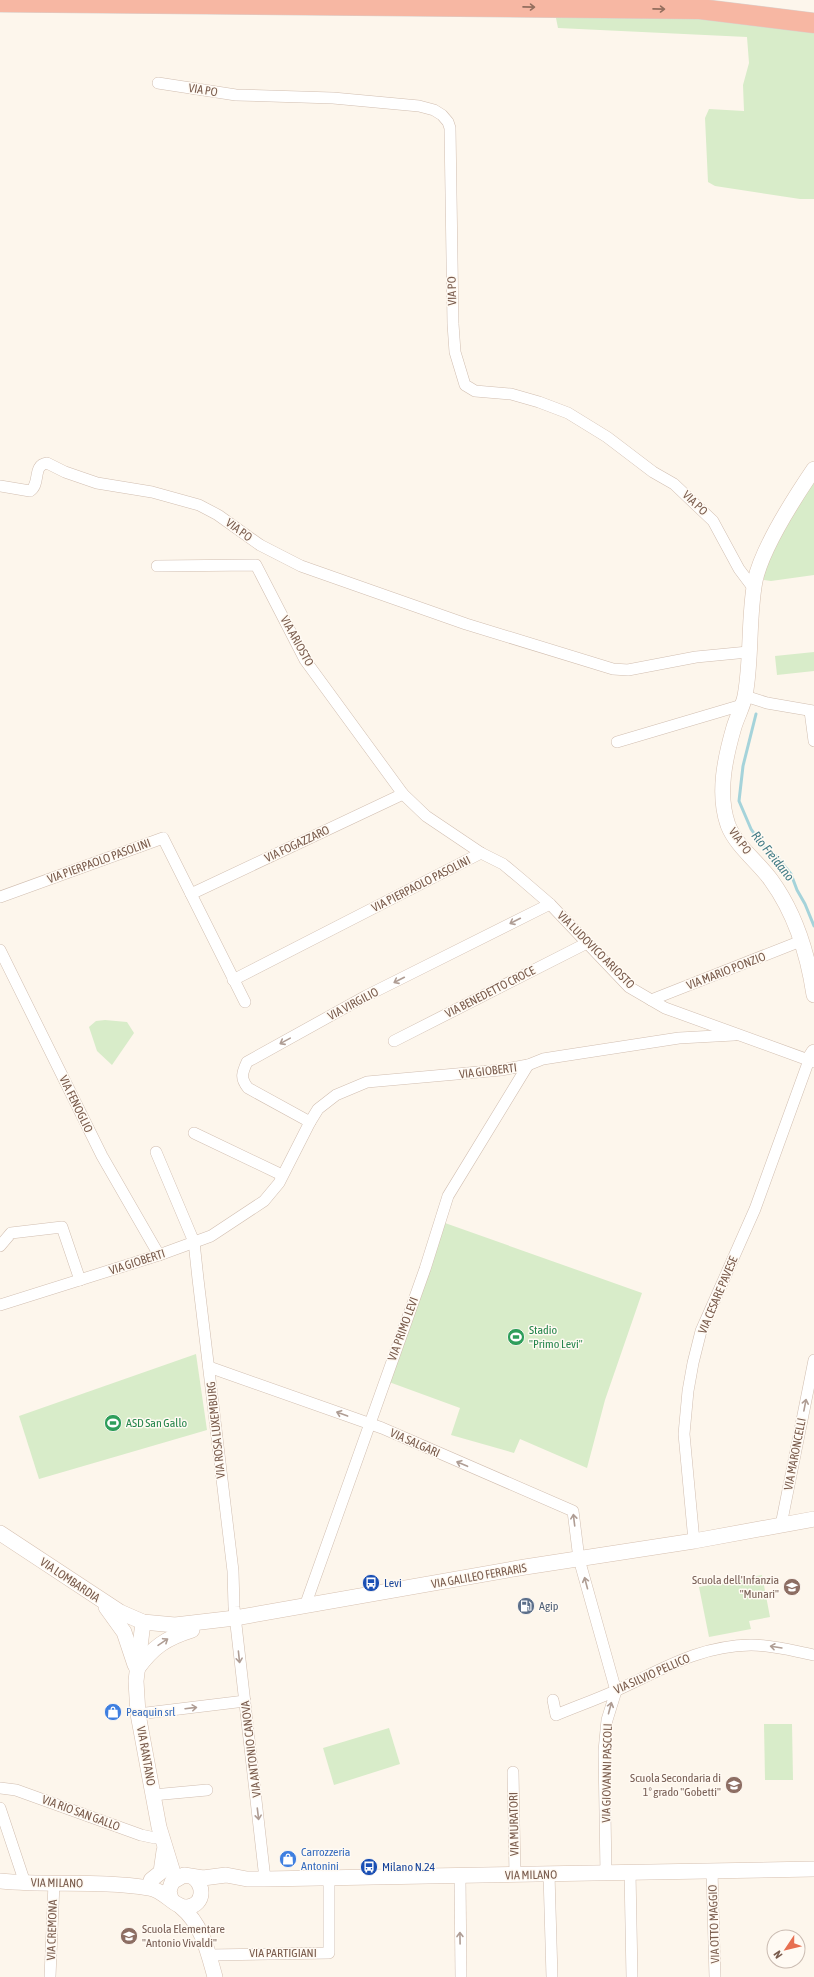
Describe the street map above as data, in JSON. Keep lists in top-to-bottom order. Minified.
{"streets":{"street":["VIA PO","VIA ARIOSTO","VIA FOGAZZARO","VIA PIERPAOLO PASOLINI","VIA LUDOVICO ARIOSTO","VIA MARIO PONZIO","VIA BENEDETTO CROCE","VIA VIRGILIO","VIA GIOBERTI","VIA FENOGLIO","VIA CESARE PAVESE","VIA PRIMO LEVI","VIA ROSA LUXEMBURG","VIA SALGARI","VIA MARONCELLI","VIA GALILEO FERRARIS","VIA LOMBARDIA","VIA SILVIO PELLICO","VIA ANTONIO CANOVA","VIA RANTANO","VIA GIOVANNI PASCOLI","VIA RIO SAN GALLO","VIA MURATORI","VIA MILANO","VIA OTTO MAGGIO","VIA CREMONA","VIA PARTIGIANI"]},"crossings":[["VIA PO","VIA MARIO PONZIO"],["VIA ARIOSTO","VIA FOGAZZARO"],["VIA ARIOSTO","VIA LUDOVICO ARIOSTO"],["VIA FOGAZZARO","VIA PIERPAOLO PASOLINI"],["VIA FOGAZZARO","VIA LUDOVICO ARIOSTO"],["VIA PIERPAOLO PASOLINI","VIA LUDOVICO ARIOSTO"],["VIA LUDOVICO ARIOSTO","VIA MARIO PONZIO"],["VIA LUDOVICO ARIOSTO","VIA BENEDETTO CROCE"],["VIA LUDOVICO ARIOSTO","VIA VIRGILIO"],["VIA LUDOVICO ARIOSTO","VIA GIOBERTI"],["VIA LUDOVICO ARIOSTO","VIA CESARE PAVESE"],["VIA VIRGILIO","VIA GIOBERTI"],["VIA GIOBERTI","VIA FENOGLIO"],["VIA GIOBERTI","VIA PRIMO LEVI"],["VIA GIOBERTI","VIA ROSA LUXEMBURG"],["VIA CESARE PAVESE","VIA GALILEO FERRARIS"],["VIA PRIMO LEVI","VIA SALGARI"],["VIA PRIMO LEVI","VIA GALILEO FERRARIS"],["VIA ROSA LUXEMBURG","VIA SALGARI"],["VIA ROSA LUXEMBURG","VIA GALILEO FERRARIS"],["VIA ROSA LUXEMBURG","VIA ANTONIO CANOVA"],["VIA SALGARI","VIA GALILEO FERRARIS"],["VIA MARONCELLI","VIA GALILEO FERRARIS"],["VIA GALILEO FERRARIS","VIA LOMBARDIA"],["VIA GALILEO FERRARIS","VIA ANTONIO CANOVA"],["VIA GALILEO FERRARIS","VIA RANTANO"],["VIA LOMBARDIA","VIA RANTANO"],["VIA SILVIO PELLICO","VIA GIOVANNI PASCOLI"],["VIA ANTONIO CANOVA","VIA MILANO"],["VIA RANTANO","VIA RIO SAN GALLO"],["VIA RANTANO","VIA MILANO"],["VIA GIOVANNI PASCOLI","VIA MILANO"],["VIA MURATORI","VIA MILANO"],["VIA MILANO","VIA OTTO MAGGIO"],["VIA MILANO","VIA CREMONA"],["VIA MILANO","VIA PARTIGIANI"]],"one_way":["VIA SALGARI","VIA MARONCELLI","VIA SILVIO PELLICO","VIA ANTONIO CANOVA","VIA GIOVANNI PASCOLI"],"water":["Rio Freidano"],"places":{"sports":["Stadio \"Primo Levi\"","ASD San Gallo"],"bus stop":["Levi","Milano N.24"],"school or university":["Scuola dell'Infanzia \"Munari\"","Scuola Secondaria di 1° grado \"Gobetti\"","Scuola Elementare \"Antonio Vivaldi\""],"fuel station":["Agip"],"shop":["Peaquin srl","Carrozzeria Antonini"]},"north":"bottom left"}
